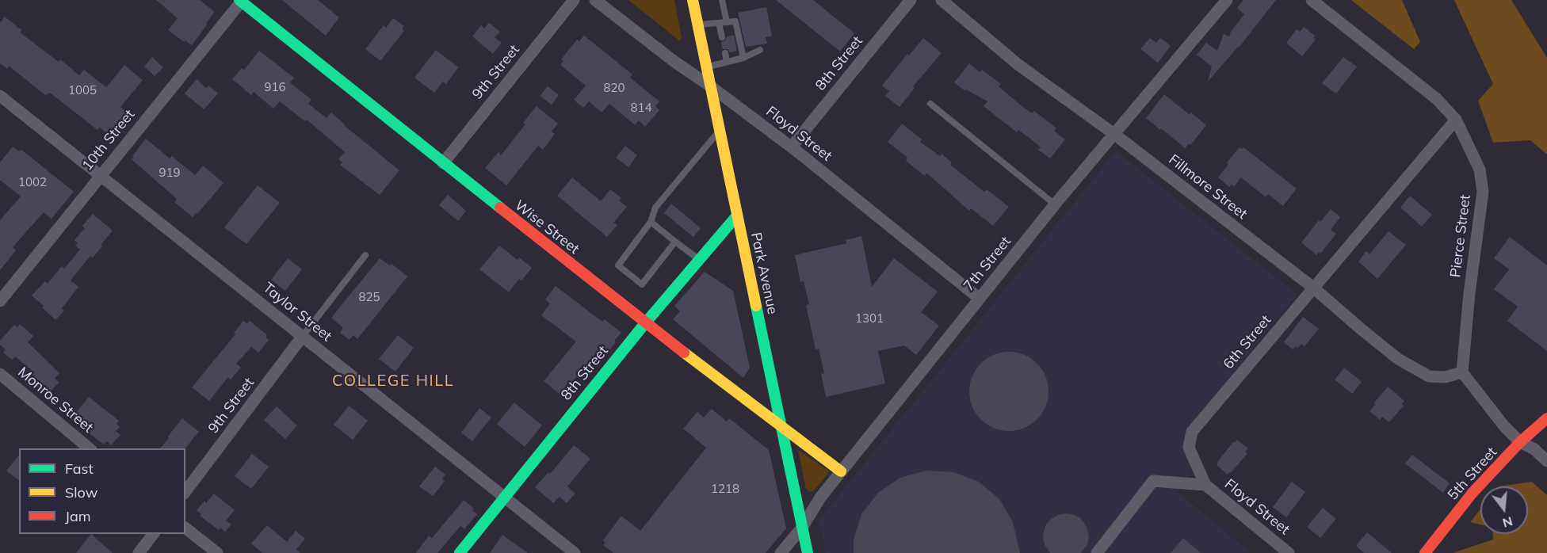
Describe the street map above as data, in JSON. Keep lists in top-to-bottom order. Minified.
{"streets":{"street":["8th Street","9th Street","Floyd Street","10th Street","Fillmore Street","Wise Street","Pierce Street","7th Street","Park Avenue","Taylor Street","6th Street","Monroe Street","5th Street"]},"crossings":[["8th Street","Floyd Street"],["8th Street","Wise Street"],["8th Street","Park Avenue"],["8th Street","Taylor Street"],["9th Street","Wise Street"],["9th Street","Taylor Street"],["Floyd Street","7th Street"],["Floyd Street","Park Avenue"],["Floyd Street","6th Street"],["10th Street","Wise Street"],["10th Street","Taylor Street"],["Fillmore Street","Pierce Street"],["Fillmore Street","7th Street"],["Fillmore Street","6th Street"],["Wise Street","7th Street"],["Wise Street","Park Avenue"],["Pierce Street","6th Street"],["7th Street","Park Avenue"]],"districts":["COLLEGE HILL"],"house_numbers":["916","820","1005","814","919","1002","825","1301","1218"],"legend":["Fast","Slow","Jam"],"north":"bottom"}
